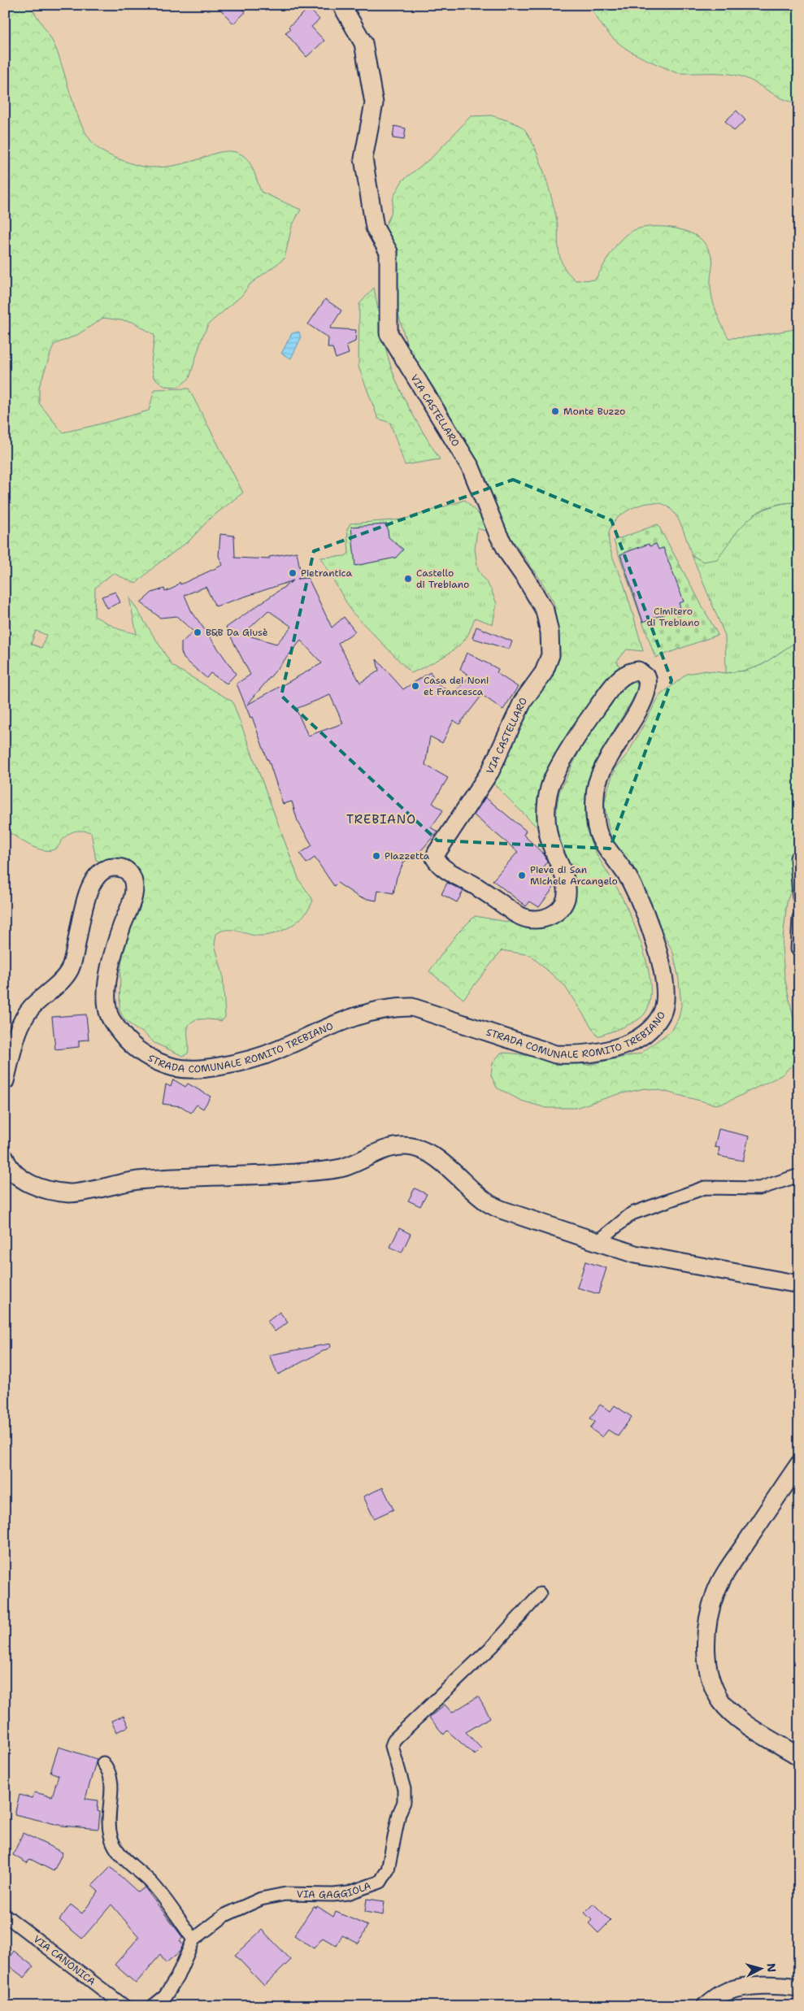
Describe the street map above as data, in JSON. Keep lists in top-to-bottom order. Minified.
{"streets":{"street":["VIA CASTELLARO","STRADA COMUNALE ROMITO TREBIANO","VIA GAGGIOLA","VIA CANONICA"]},"crossings":[["VIA CASTELLARO","STRADA COMUNALE ROMITO TREBIANO"]],"districts":["TREBIANO"],"parks":["Cimitero di Trebiano"],"places":["Monte Buzzo","Pietrantica","Castello di Trebiano","B&B Da Giusè","Casa dei Noni et Francesca","Piazzetta","Pieve di San Michele Arcangelo"],"north":"right"}
